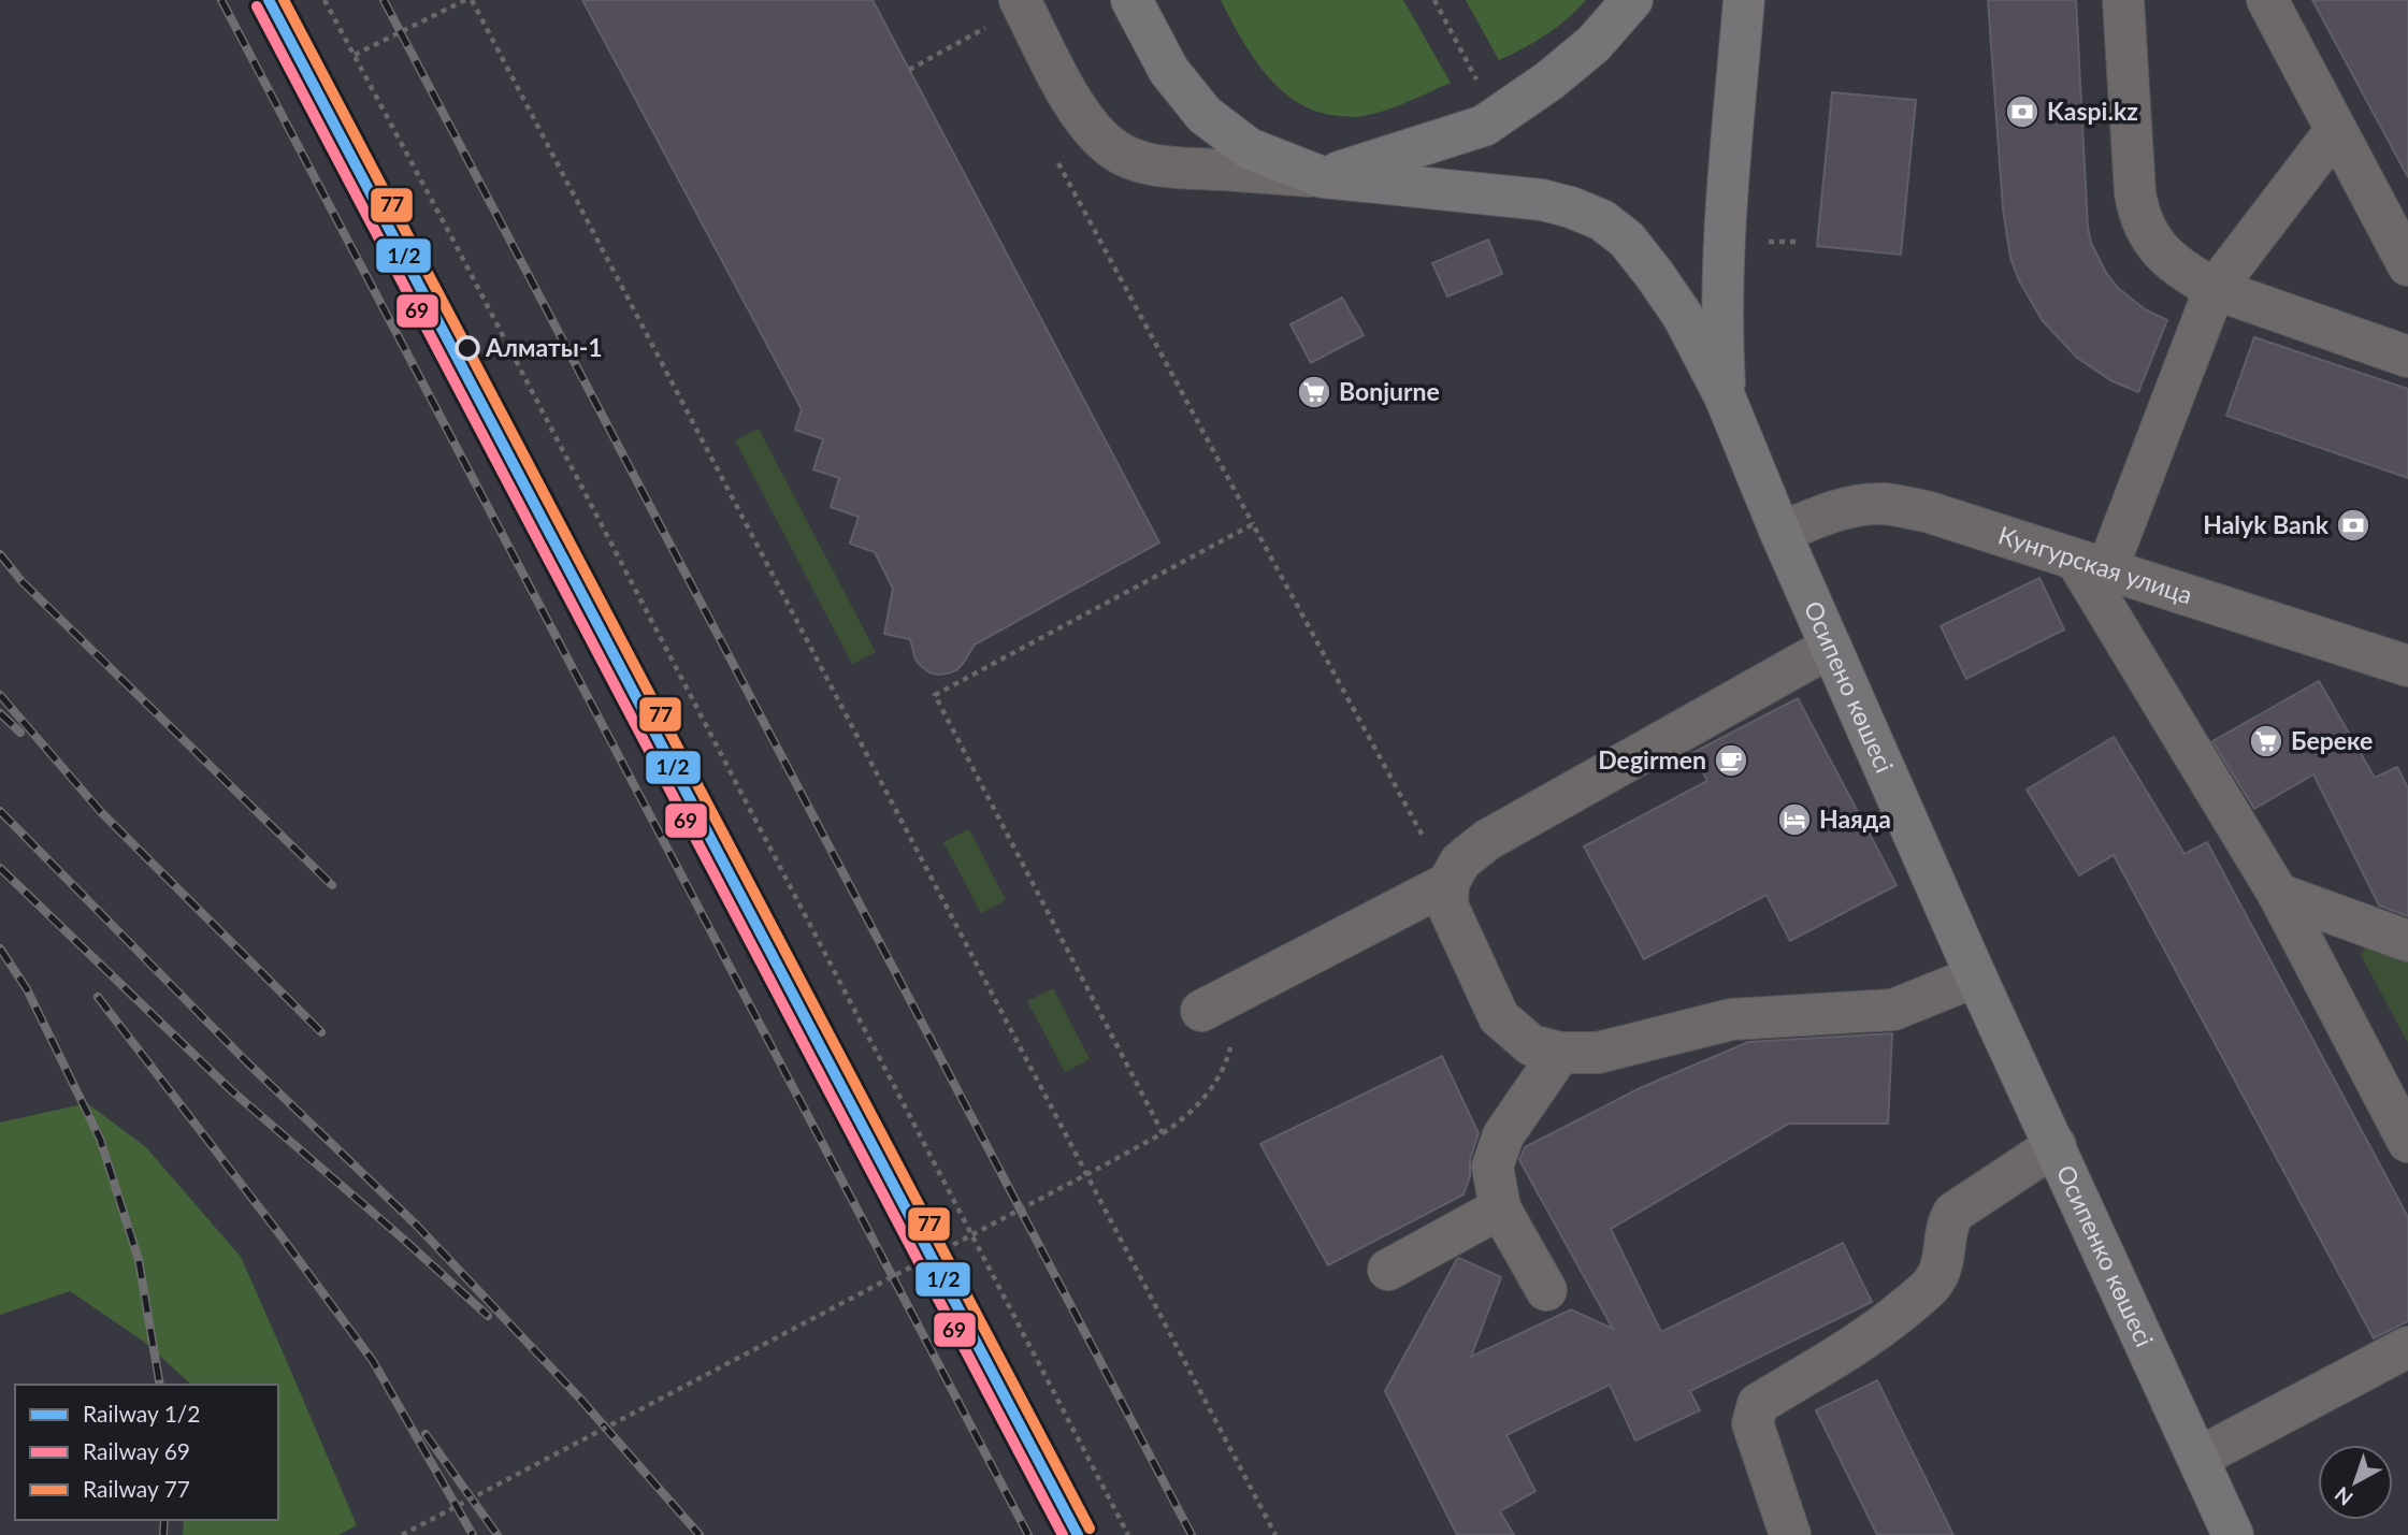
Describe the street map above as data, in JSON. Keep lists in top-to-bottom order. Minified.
{"streets":{"main road":["Осипено көшесі","Осипенко көшесі"],"street":["Кунгурская улица"]},"crossings":[["Кунгурская улица","Осипено көшесі"],["Осипено көшесі","Осипенко көшесі"]],"places":{"bank":["Kaspi.kz","Halyk Bank"],"other":["Алматы-1"],"supermarket":["Bonjurne","Береке"],"cafe":["Degirmen"],"hotel":["Наяда"]},"lines":["rail line 1/2","rail line 77","rail line 69"],"legend":["Railway 1/2","Railway 69","Railway 77"],"north":"bottom left"}
